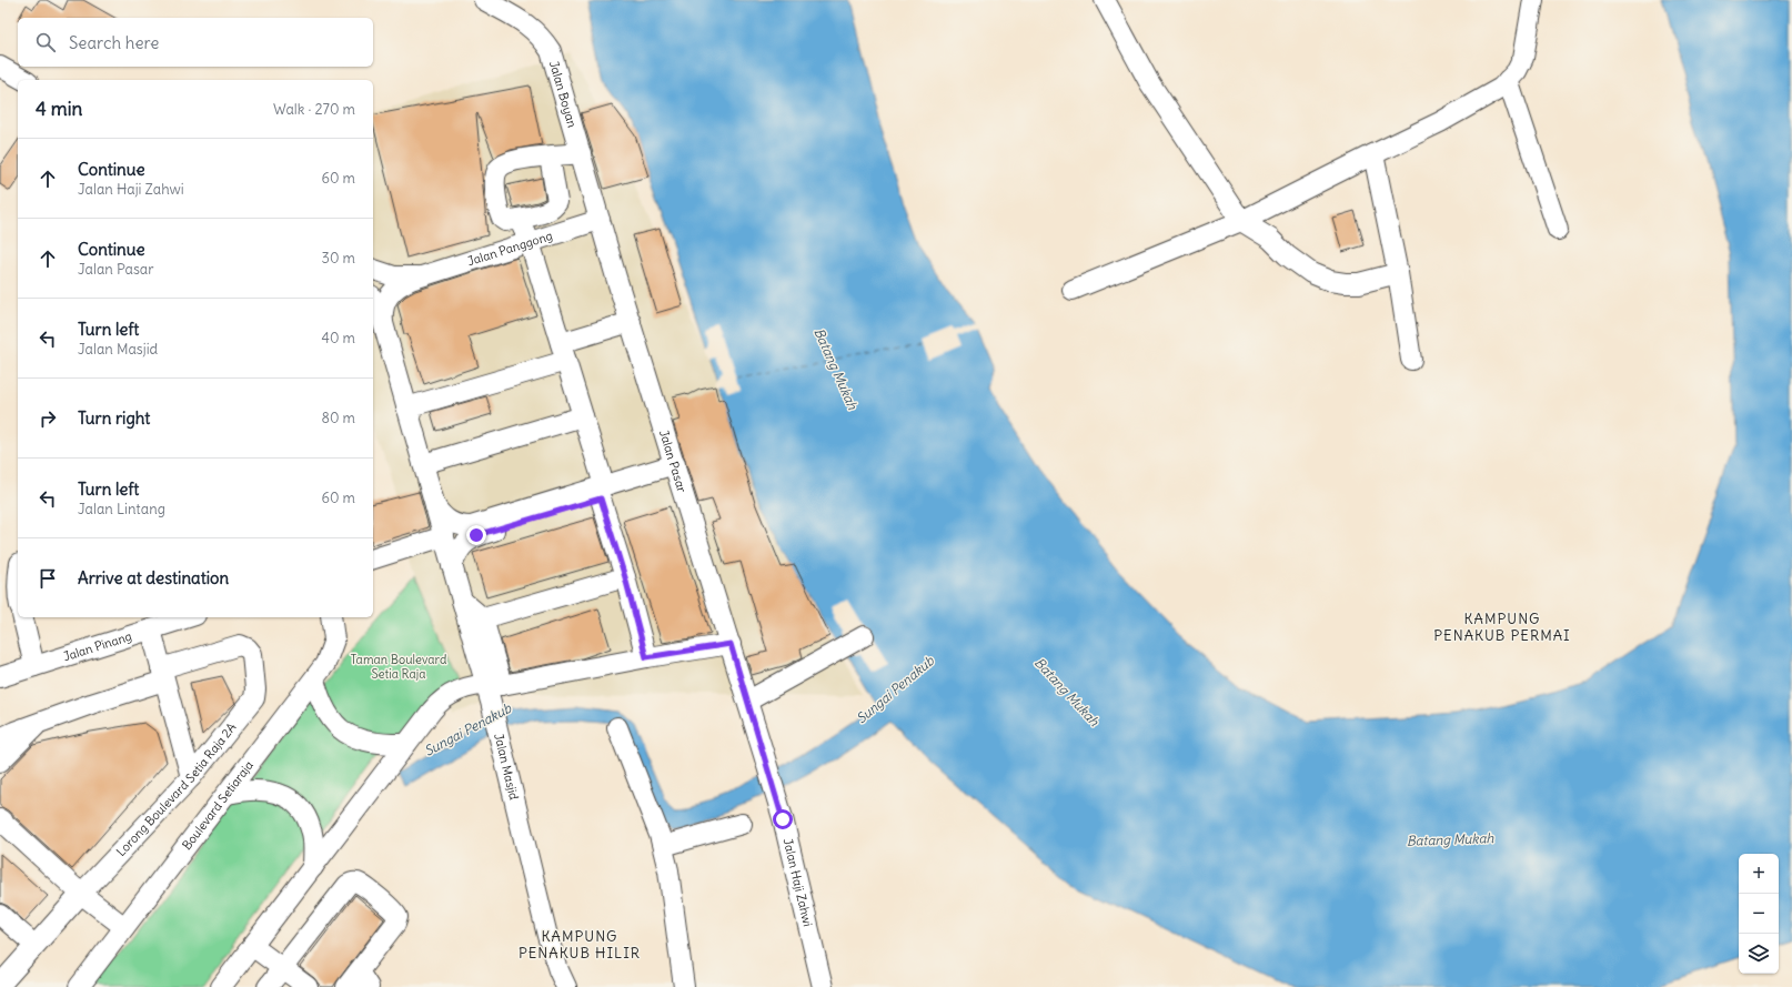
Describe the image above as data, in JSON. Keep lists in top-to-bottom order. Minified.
{"streets":{"street":["Jalan Boyan","Jalan Panggong","Jalan Pasar","Jalan Pinang","Jalan Masjid","Lorong Boulevard Setia Raja 2A","Boulevard Setiaraja","Jalan Haji Zahwi"]},"crossings":[["Jalan Boyan","Jalan Panggong"],["Jalan Boyan","Jalan Pasar"],["Jalan Panggong","Jalan Pasar"],["Jalan Pasar","Jalan Haji Zahwi"]],"districts":["KAMPUNG PENAKUB PERMAI","KAMPUNG PENAKUB HILIR"],"water":["Batang Mukah","Sungai Penakub"],"parks":["Taman Boulevard Setia Raja"],"page":{"search":"Search here","heading":["4 min","Walk · 270 m"],"list":[["Continue","Jalan Haji Zahwi","60 m"],["Continue","Jalan Pasar","30 m"],["Turn left","Jalan Masjid","40 m"],["Turn right","80 m"],["Turn left","Jalan Lintang","60 m"],"Arrive at destination"],"map_buttons":["+","−"]}}
